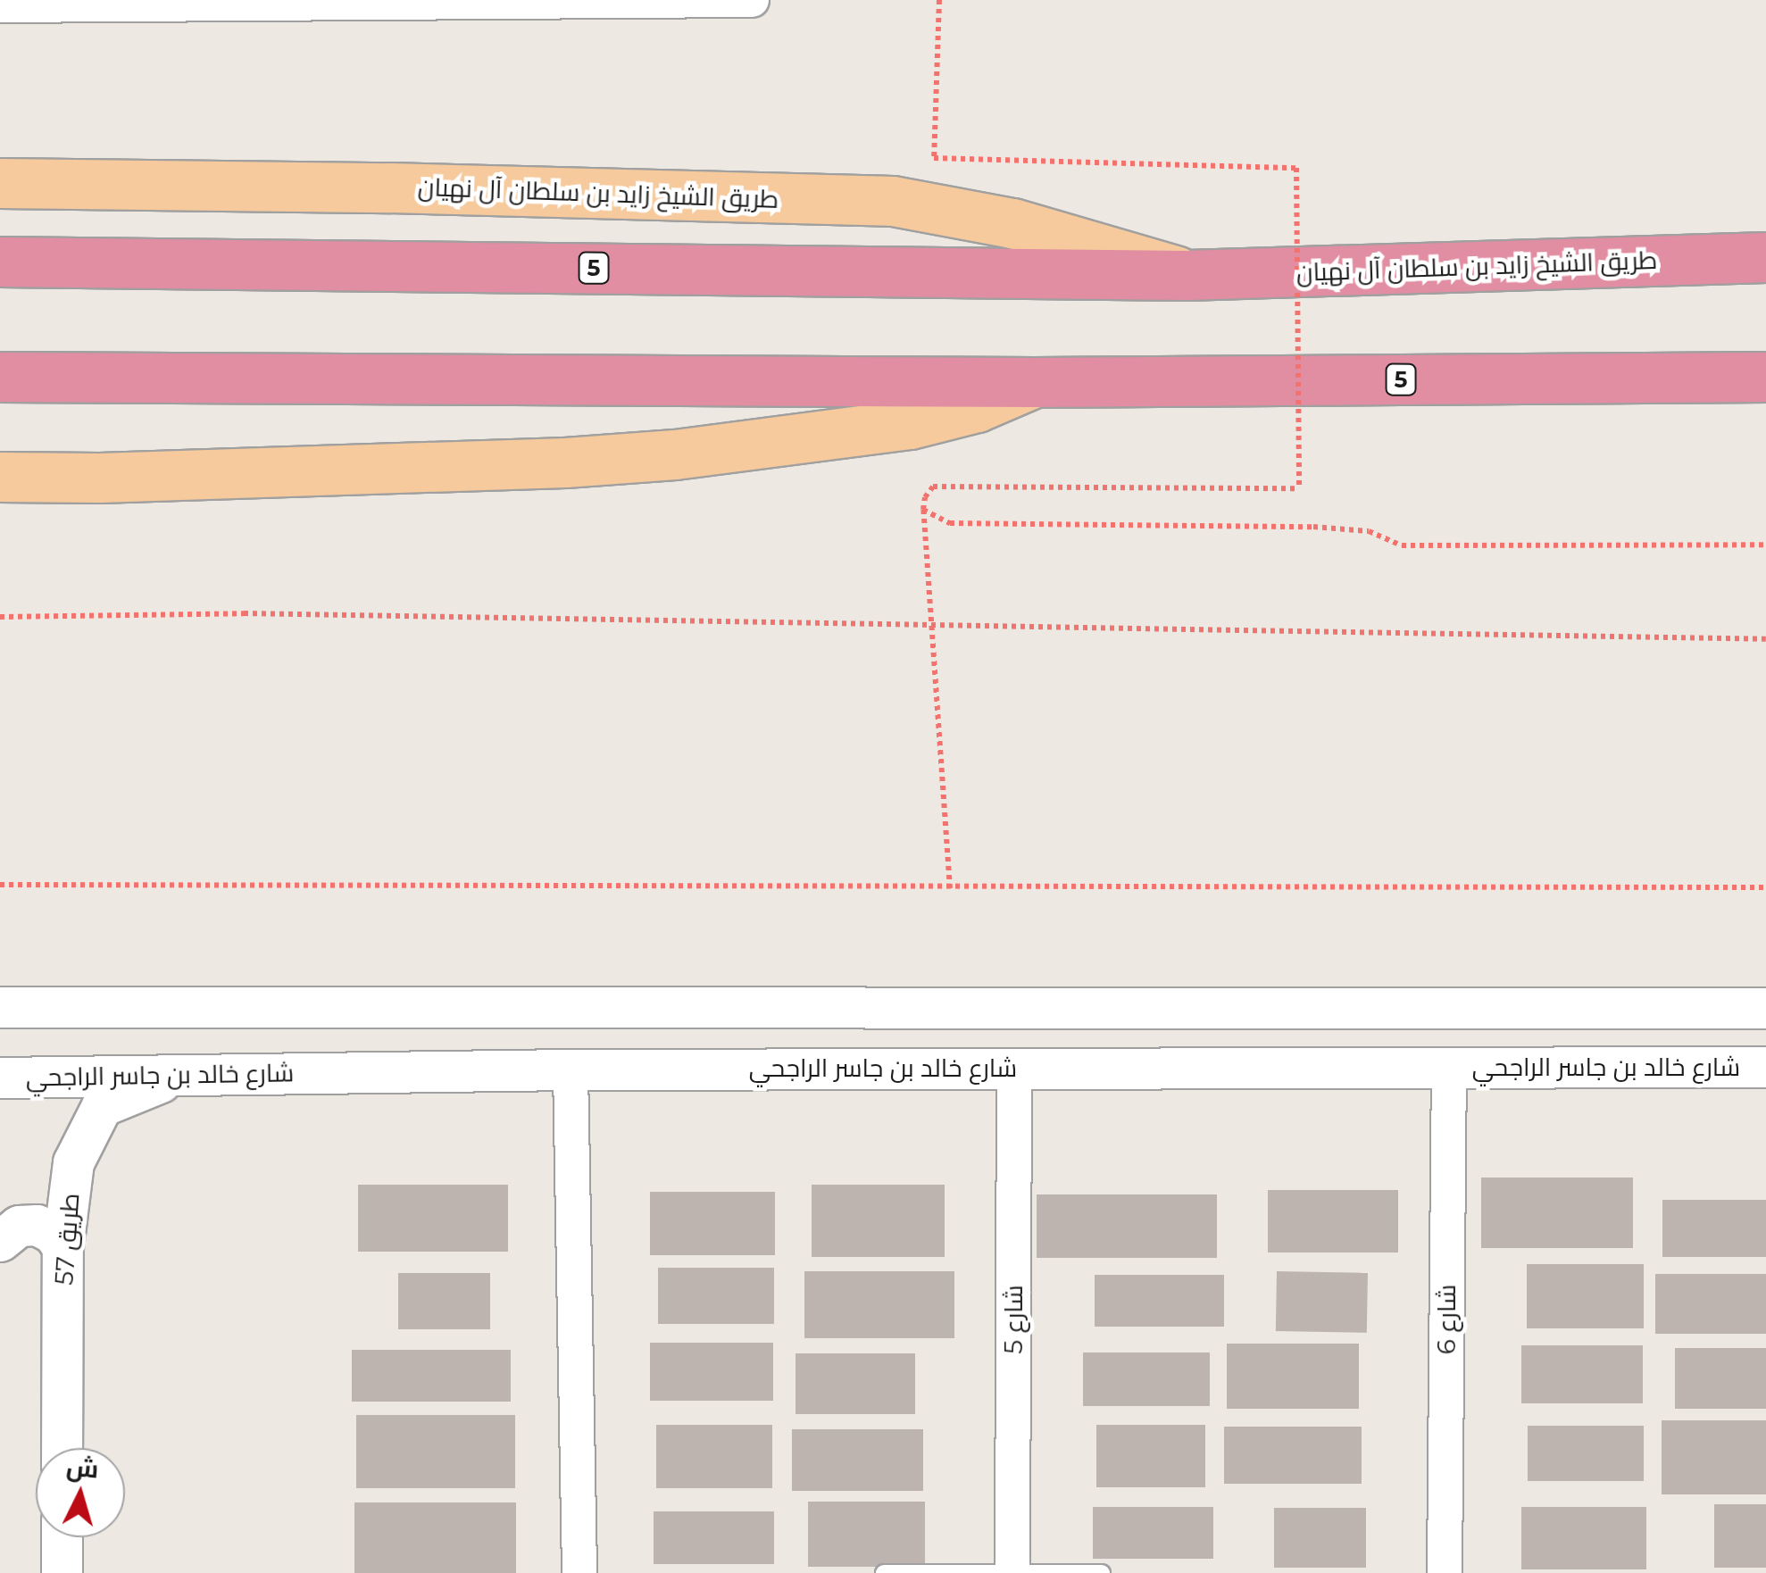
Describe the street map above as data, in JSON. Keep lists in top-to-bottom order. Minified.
{"streets":{"highway":["طريق الشيخ زايد بن سلطان آل نهيان","5"],"street":["شارع خالد بن جاسر الراجحي","طريق 57","شارع 5","شارع 6"]},"crossings":[["شارع خالد بن جاسر الراجحي","طريق 57"],["شارع خالد بن جاسر الراجحي","شارع 5"],["شارع خالد بن جاسر الراجحي","شارع 6"]],"north":"top"}
